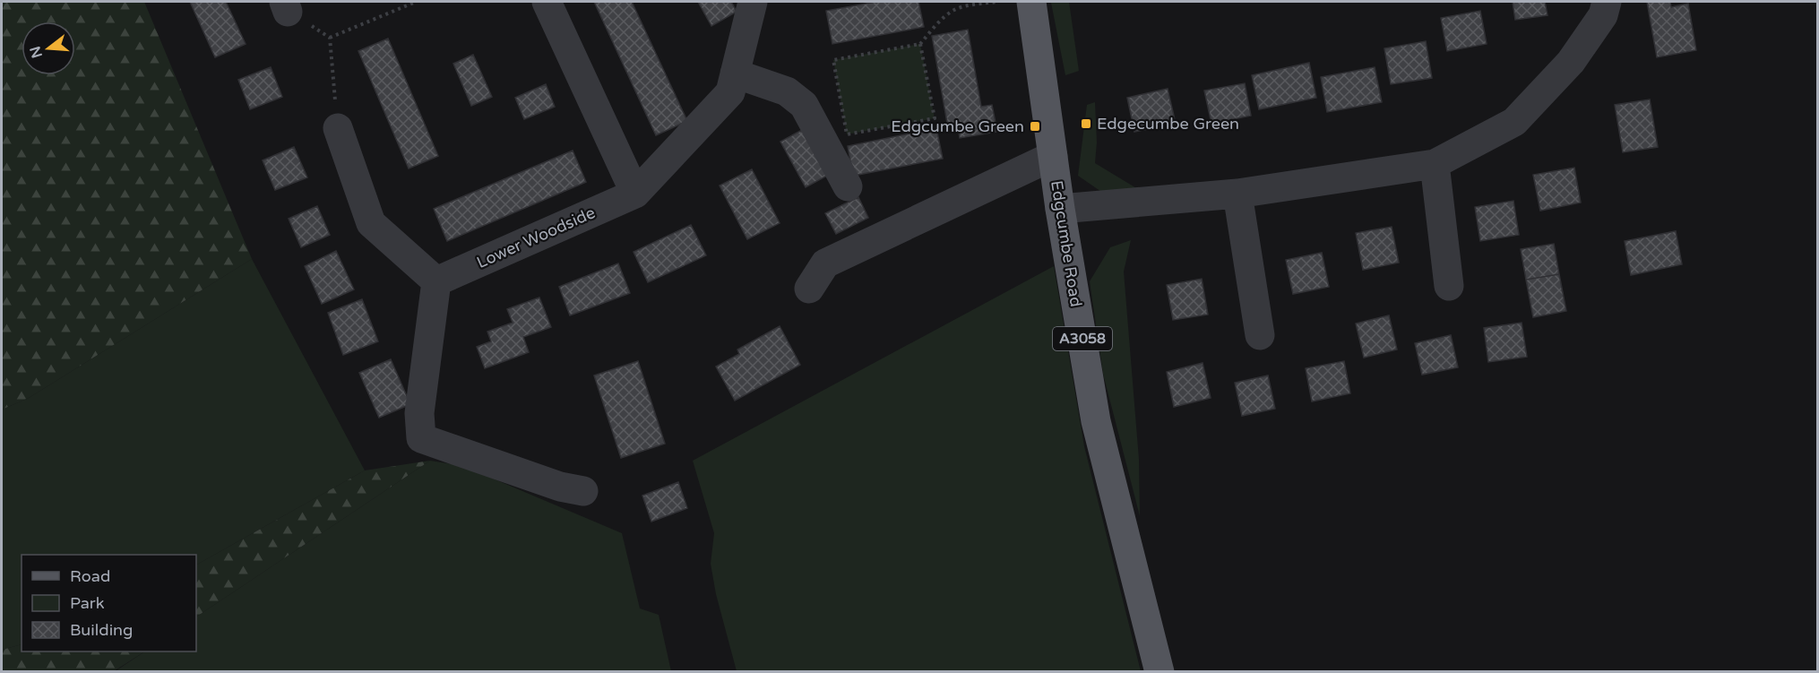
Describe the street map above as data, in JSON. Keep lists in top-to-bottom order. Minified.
{"streets":{"main road":["Edgcumbe Road","A3058"],"street":["Lower Woodside"]},"places":{"transit":["Edgecumbe Green","Edgcumbe Green"]},"legend":["Road","Park","Building"],"north":"left"}
